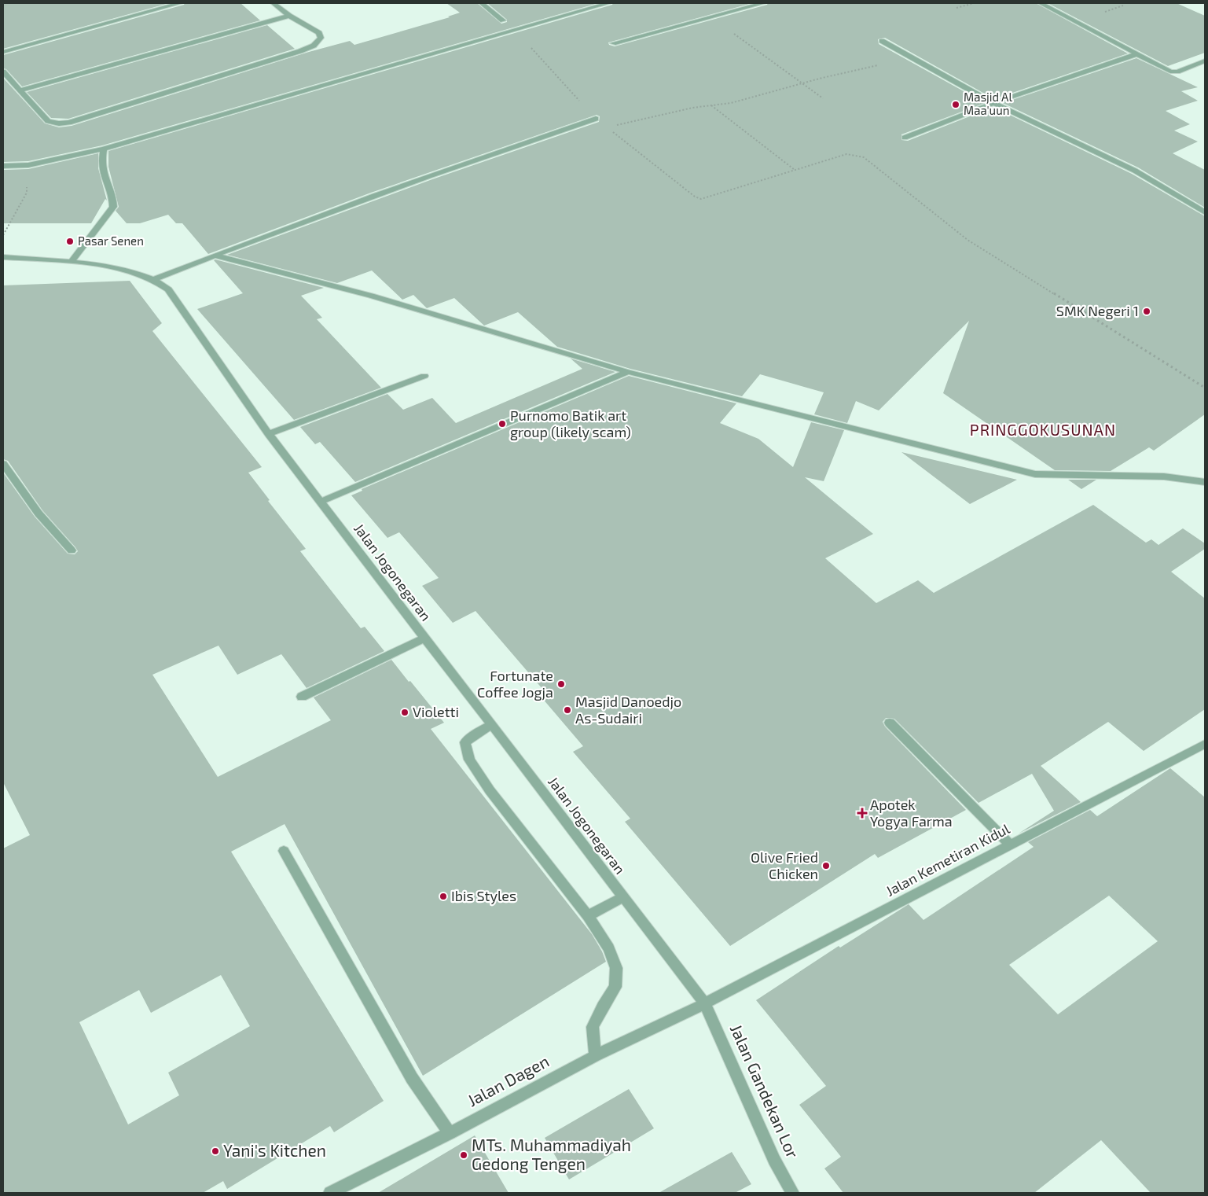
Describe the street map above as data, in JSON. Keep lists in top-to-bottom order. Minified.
{"streets":{"street":["Jalan Jogonegaran","Jalan Kemetiran Kidul","Jalan Dagen","Jalan Gandekan Lor"]},"crossings":[["Jalan Jogonegaran","Jalan Kemetiran Kidul"],["Jalan Jogonegaran","Jalan Dagen"],["Jalan Jogonegaran","Jalan Gandekan Lor"],["Jalan Kemetiran Kidul","Jalan Dagen"],["Jalan Kemetiran Kidul","Jalan Gandekan Lor"],["Jalan Dagen","Jalan Gandekan Lor"]],"districts":["PRINGGOKUSUNAN"],"places":{"other":["Masjid Al Maa'uun","Pasar Senen","SMK Negeri 1","Purnomo Batik art group (likely scam)","Fortunate Coffee Jogja","Masjid Danoedjo As-Sudairi","Violetti","Olive Fried Chicken","Ibis Styles","Yani's Kitchen","MTs. Muhammadiyah Gedong Tengen"],"health":["Apotek Yogya Farma"]}}
